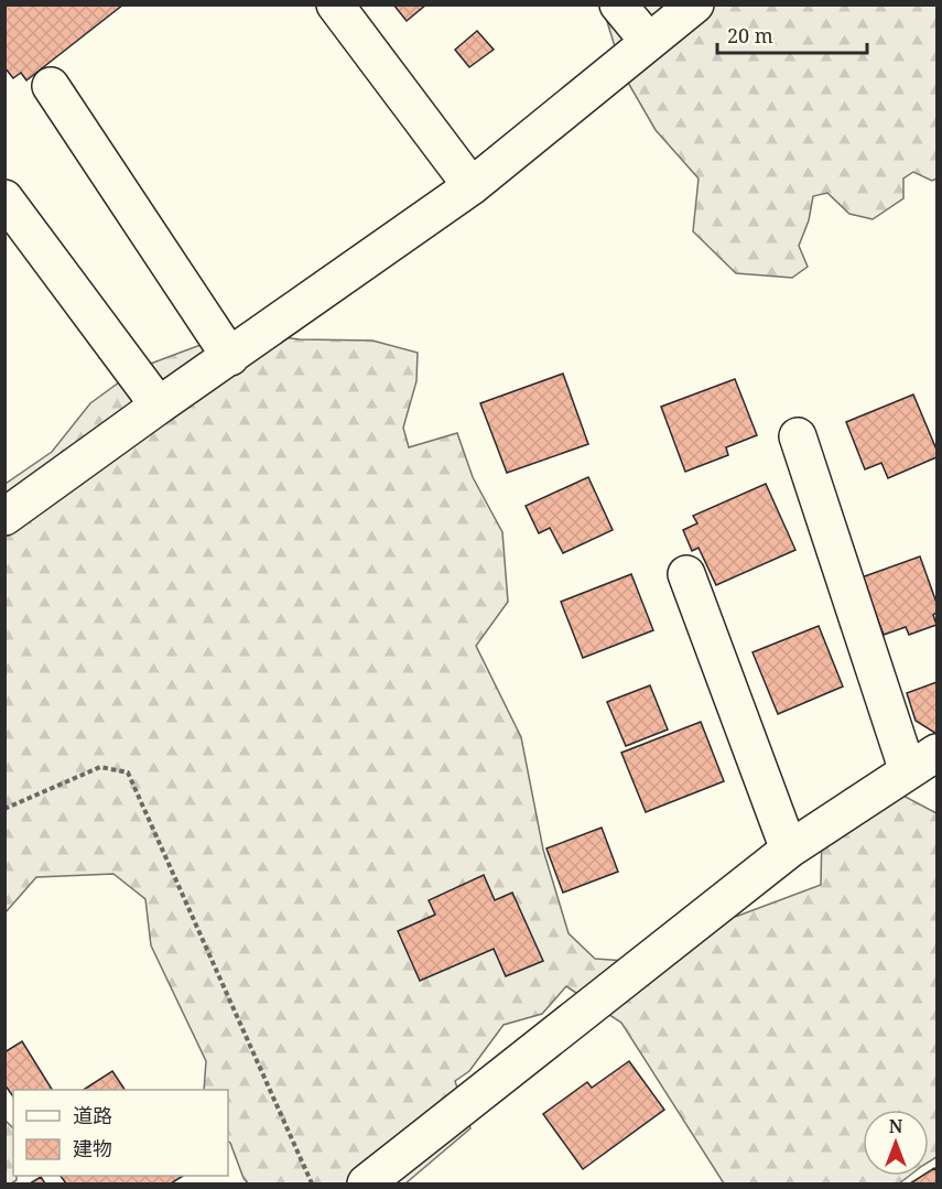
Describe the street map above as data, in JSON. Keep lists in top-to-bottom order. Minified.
{"legend":["道路","建物"],"scale_bar":"20 m","north":"top"}
